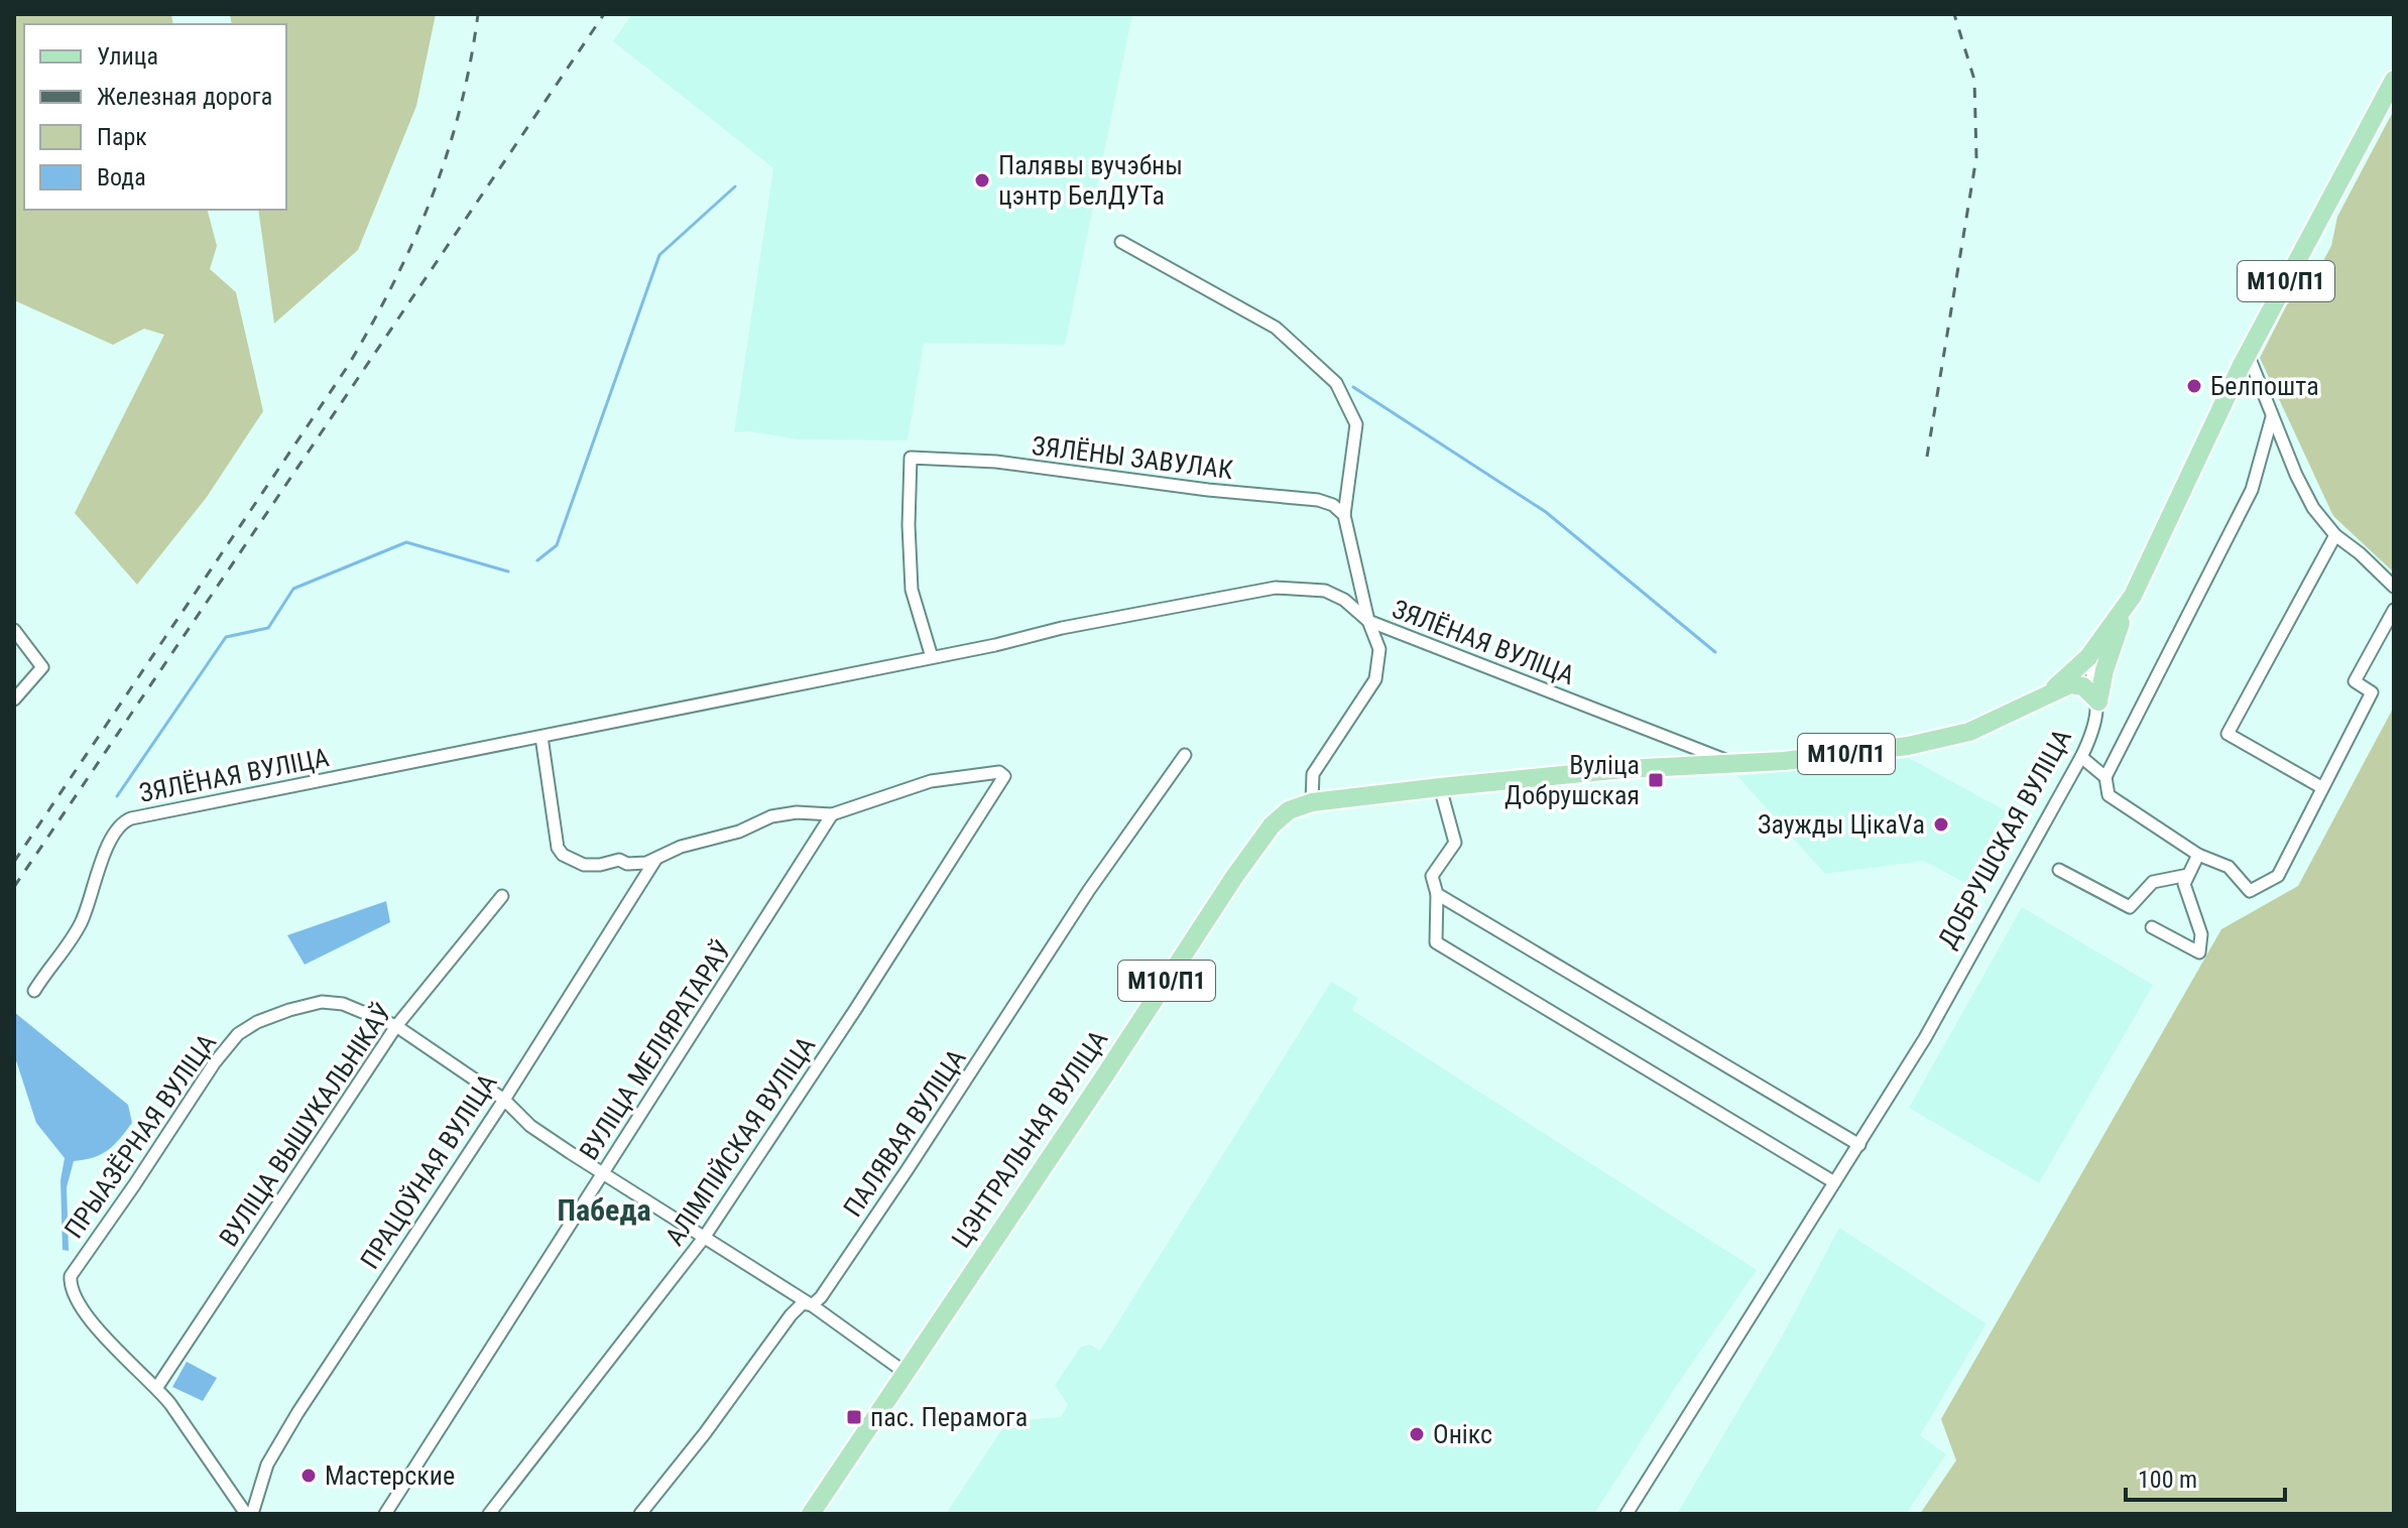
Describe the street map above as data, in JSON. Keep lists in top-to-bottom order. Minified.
{"streets":{"main road":["М10/П1","ЦЭНТРАЛЬНАЯ ВУЛІЦА"],"street":["ЗЯЛЁНЫ ЗАВУЛАК","ЗЯЛЁНАЯ ВУЛІЦА","ДОБРУШСКАЯ ВУЛІЦА","ВУЛІЦА МЕЛІЯРАТАРАЎ","ВУЛІЦА ВЫШУКАЛЬНІКАЎ","ПАЛЯВАЯ ВУЛІЦА","ПРЫАЗЁРНАЯ ВУЛІЦА","АЛІМПІЙСКАЯ ВУЛІЦА","ПРАЦОЎНАЯ ВУЛІЦА"]},"crossings":[["М10/П1","ЗЯЛЁНАЯ ВУЛІЦА"],["М10/П1","ДОБРУШСКАЯ ВУЛІЦА"],["М10/П1","ЦЭНТРАЛЬНАЯ ВУЛІЦА"],["ЗЯЛЁНЫ ЗАВУЛАК","ЗЯЛЁНАЯ ВУЛІЦА"],["ЗЯЛЁНАЯ ВУЛІЦА","ЦЭНТРАЛЬНАЯ ВУЛІЦА"],["ВУЛІЦА МЕЛІЯРАТАРАЎ","ПРЫАЗЁРНАЯ ВУЛІЦА"],["ВУЛІЦА МЕЛІЯРАТАРАЎ","АЛІМПІЙСКАЯ ВУЛІЦА"],["ВУЛІЦА ВЫШУКАЛЬНІКАЎ","ПРЫАЗЁРНАЯ ВУЛІЦА"],["ПАЛЯВАЯ ВУЛІЦА","ПРЫАЗЁРНАЯ ВУЛІЦА"],["ПРЫАЗЁРНАЯ ВУЛІЦА","ЦЭНТРАЛЬНАЯ ВУЛІЦА"],["ПРЫАЗЁРНАЯ ВУЛІЦА","АЛІМПІЙСКАЯ ВУЛІЦА"],["ПРЫАЗЁРНАЯ ВУЛІЦА","ПРАЦОЎНАЯ ВУЛІЦА"]],"districts":["Пабеда"],"places":{"other":["Палявы вучэбны цэнтр БелДУТа","Белпошта","Заужды ЦікаVа","Онікс","Мастерские"],"transit":["Вуліца Добрушская","пас. Перамога"]},"legend":["Улица","Железная дорога","Парк","Вода"],"scale_bar":"100 m"}
